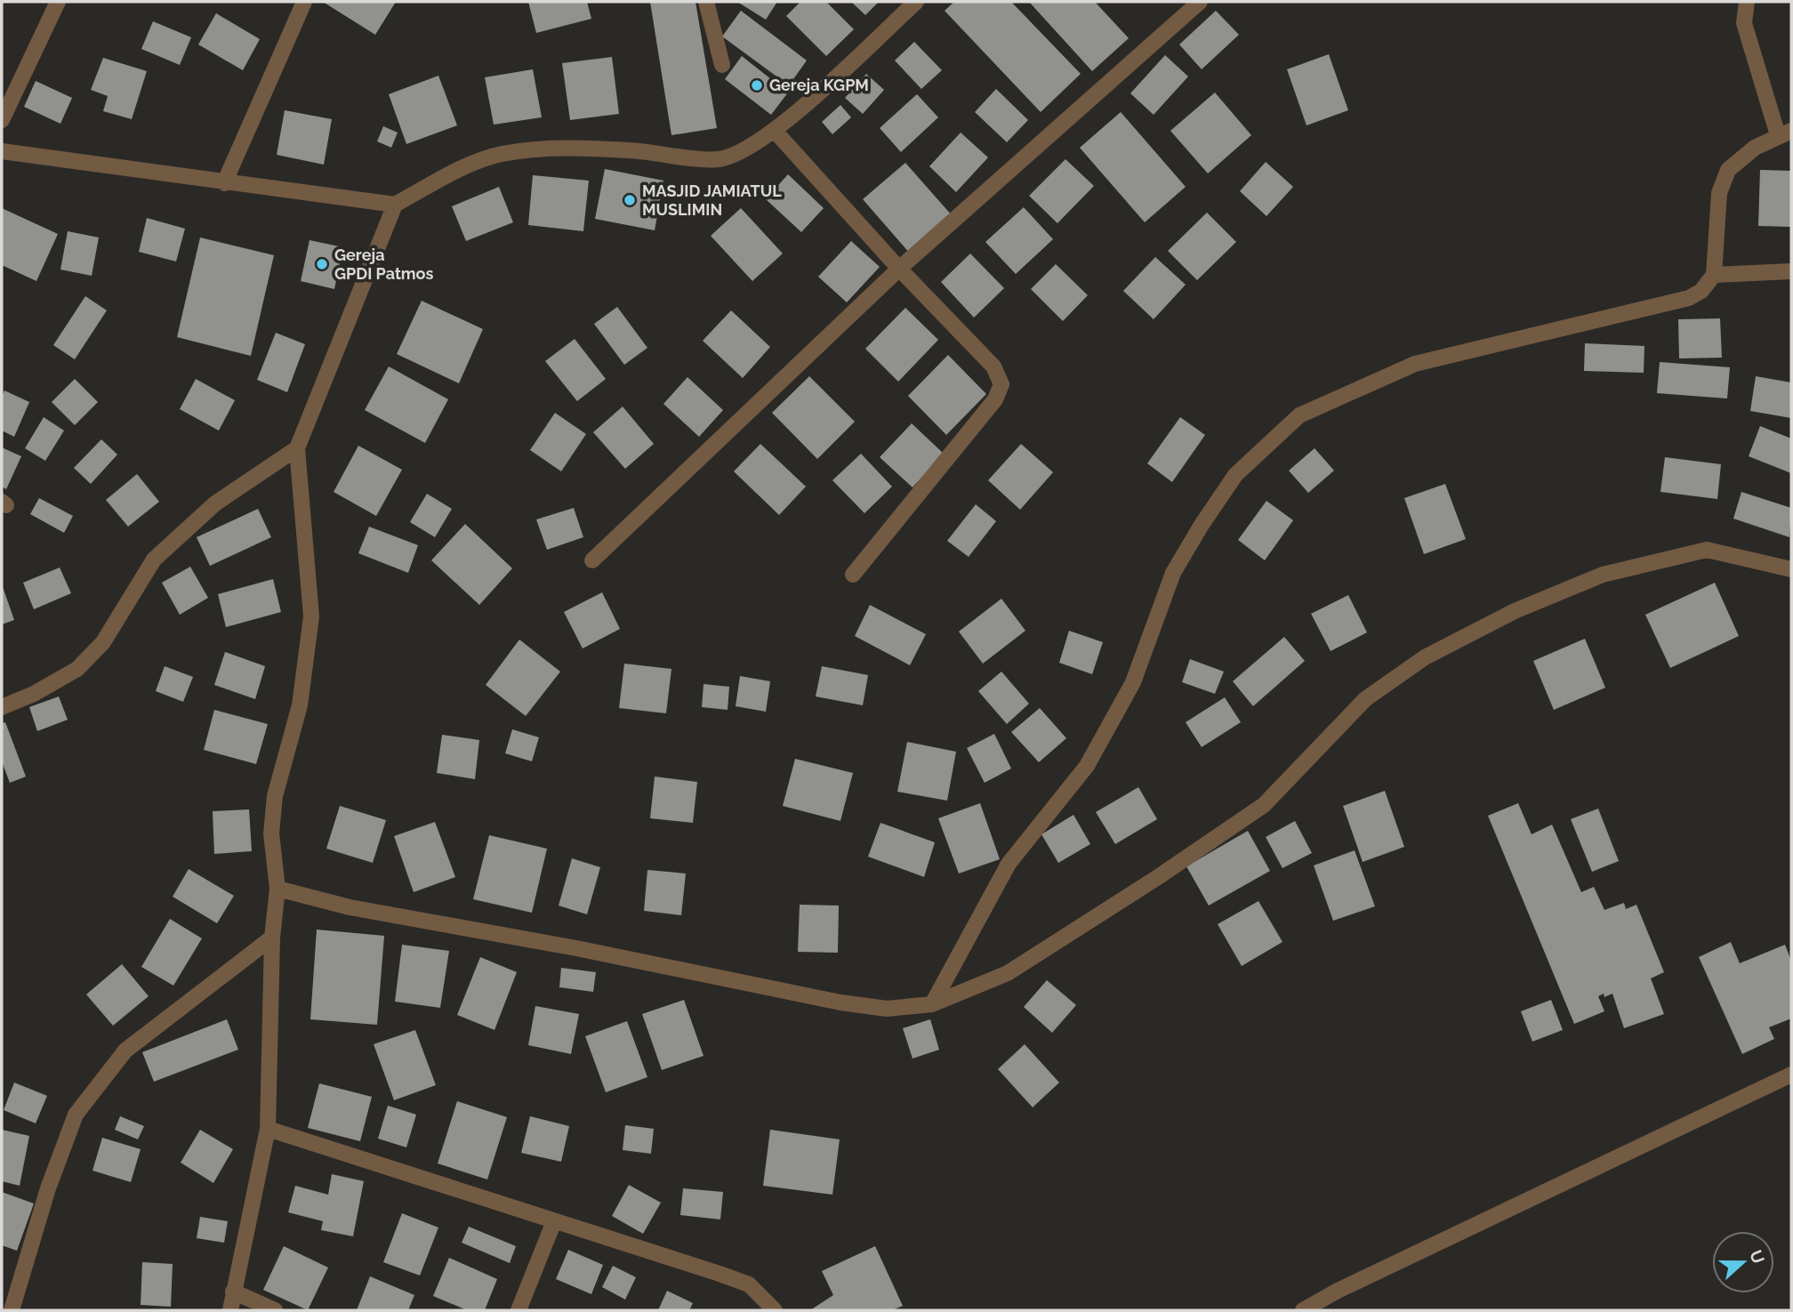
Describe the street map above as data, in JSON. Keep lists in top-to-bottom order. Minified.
{"places":["Gereja KGPM","MASJID JAMIATUL MUSLIMIN","Gereja GPDI Patmos"],"north":"right"}
